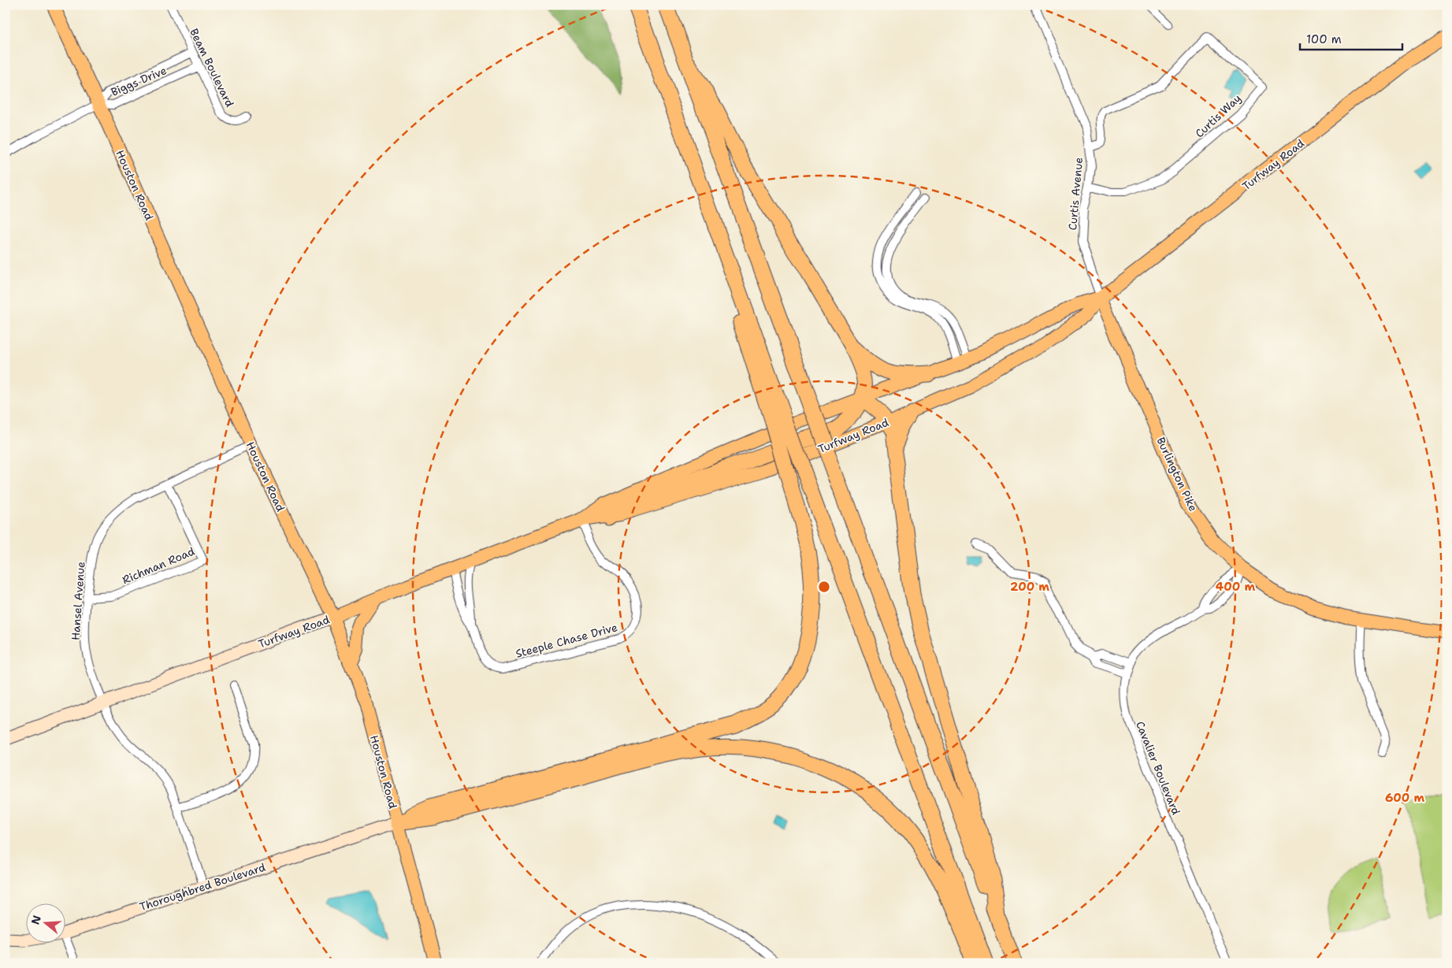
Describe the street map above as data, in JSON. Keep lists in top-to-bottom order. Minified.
{"streets":{"main road":["Turfway Road","Houston Road","Burlington Pike","Thoroughbred Boulevard"],"street":["Beam Boulevard","Biggs Drive","Curtis Way","Curtis Avenue","Richman Road","Hansel Avenue","Steeple Chase Drive","Cavalier Boulevard"]},"crossings":[["Beam Boulevard","Biggs Drive"],["Biggs Drive","Houston Road"],["Curtis Way","Curtis Avenue"],["Turfway Road","Houston Road"],["Turfway Road","Curtis Avenue"],["Turfway Road","Burlington Pike"],["Turfway Road","Hansel Avenue"],["Turfway Road","Steeple Chase Drive"],["Houston Road","Hansel Avenue"],["Houston Road","Thoroughbred Boulevard"],["Curtis Avenue","Burlington Pike"],["Burlington Pike","Cavalier Boulevard"],["Richman Road","Hansel Avenue"],["Hansel Avenue","Thoroughbred Boulevard"]],"scale_bar":"100 m","north":"left","rings":["200 m","400 m","600 m"]}
